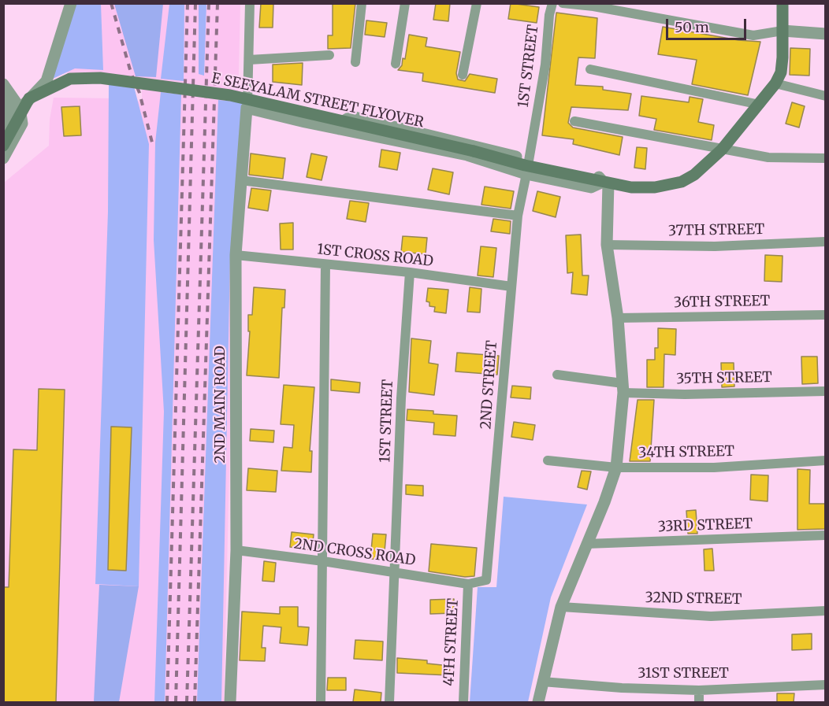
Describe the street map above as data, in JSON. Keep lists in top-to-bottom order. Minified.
{"streets":{"main road":["E SEEYALAM STREET FLYOVER"],"street":["1ST STREET","37TH STREET","1ST CROSS ROAD","36TH STREET","35TH STREET","2ND STREET","2ND MAIN ROAD","34TH STREET","33RD STREET","2ND CROSS ROAD","32ND STREET","4TH STREET","31ST STREET"]},"crossings":[["1ST STREET","1ST CROSS ROAD"],["1ST STREET","2ND CROSS ROAD"],["1ST CROSS ROAD","2ND STREET"],["1ST CROSS ROAD","2ND MAIN ROAD"],["2ND STREET","2ND CROSS ROAD"],["2ND STREET","4TH STREET"],["2ND MAIN ROAD","2ND CROSS ROAD"],["2ND CROSS ROAD","4TH STREET"]],"scale_bar":"50 m"}
